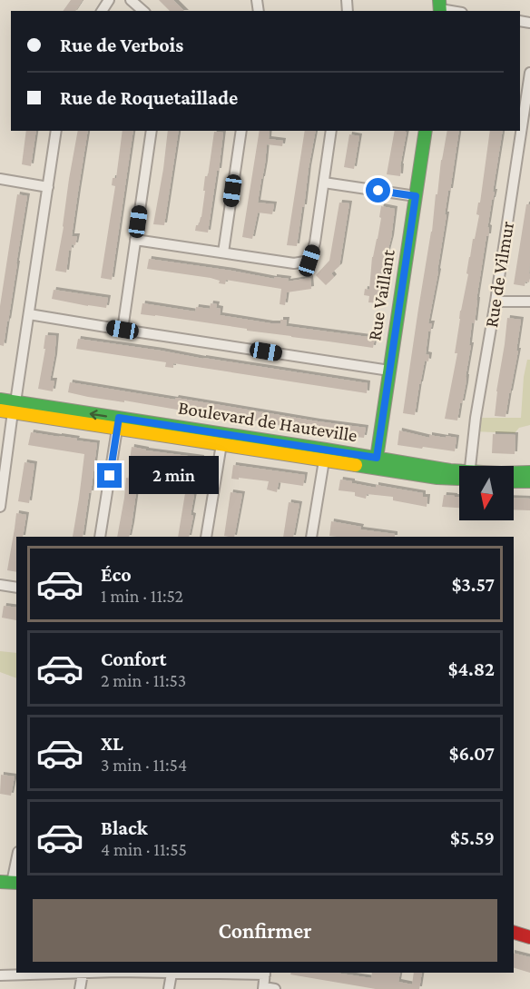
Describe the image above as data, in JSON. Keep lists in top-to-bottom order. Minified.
{"streets":{"street":["Rue de Vilmur","Rue Vaillant","Boulevard de Hauteville"]},"crossings":[["Rue Vaillant","Boulevard de Hauteville"]],"north":"bottom","page":{"banner":["Rue de Verbois","Rue de Roquetaillade"],"bubble":"2 min","list":[{"name":"Éco","note":"1 min · 11:52","value":"$3.57"},{"name":"Confort","note":"2 min · 11:53","value":"$4.82"},{"name":"XL","note":"3 min · 11:54","value":"$6.07"},{"name":"Black","note":"4 min · 11:55","value":"$5.59"}],"buttons":"Confirmer"}}
